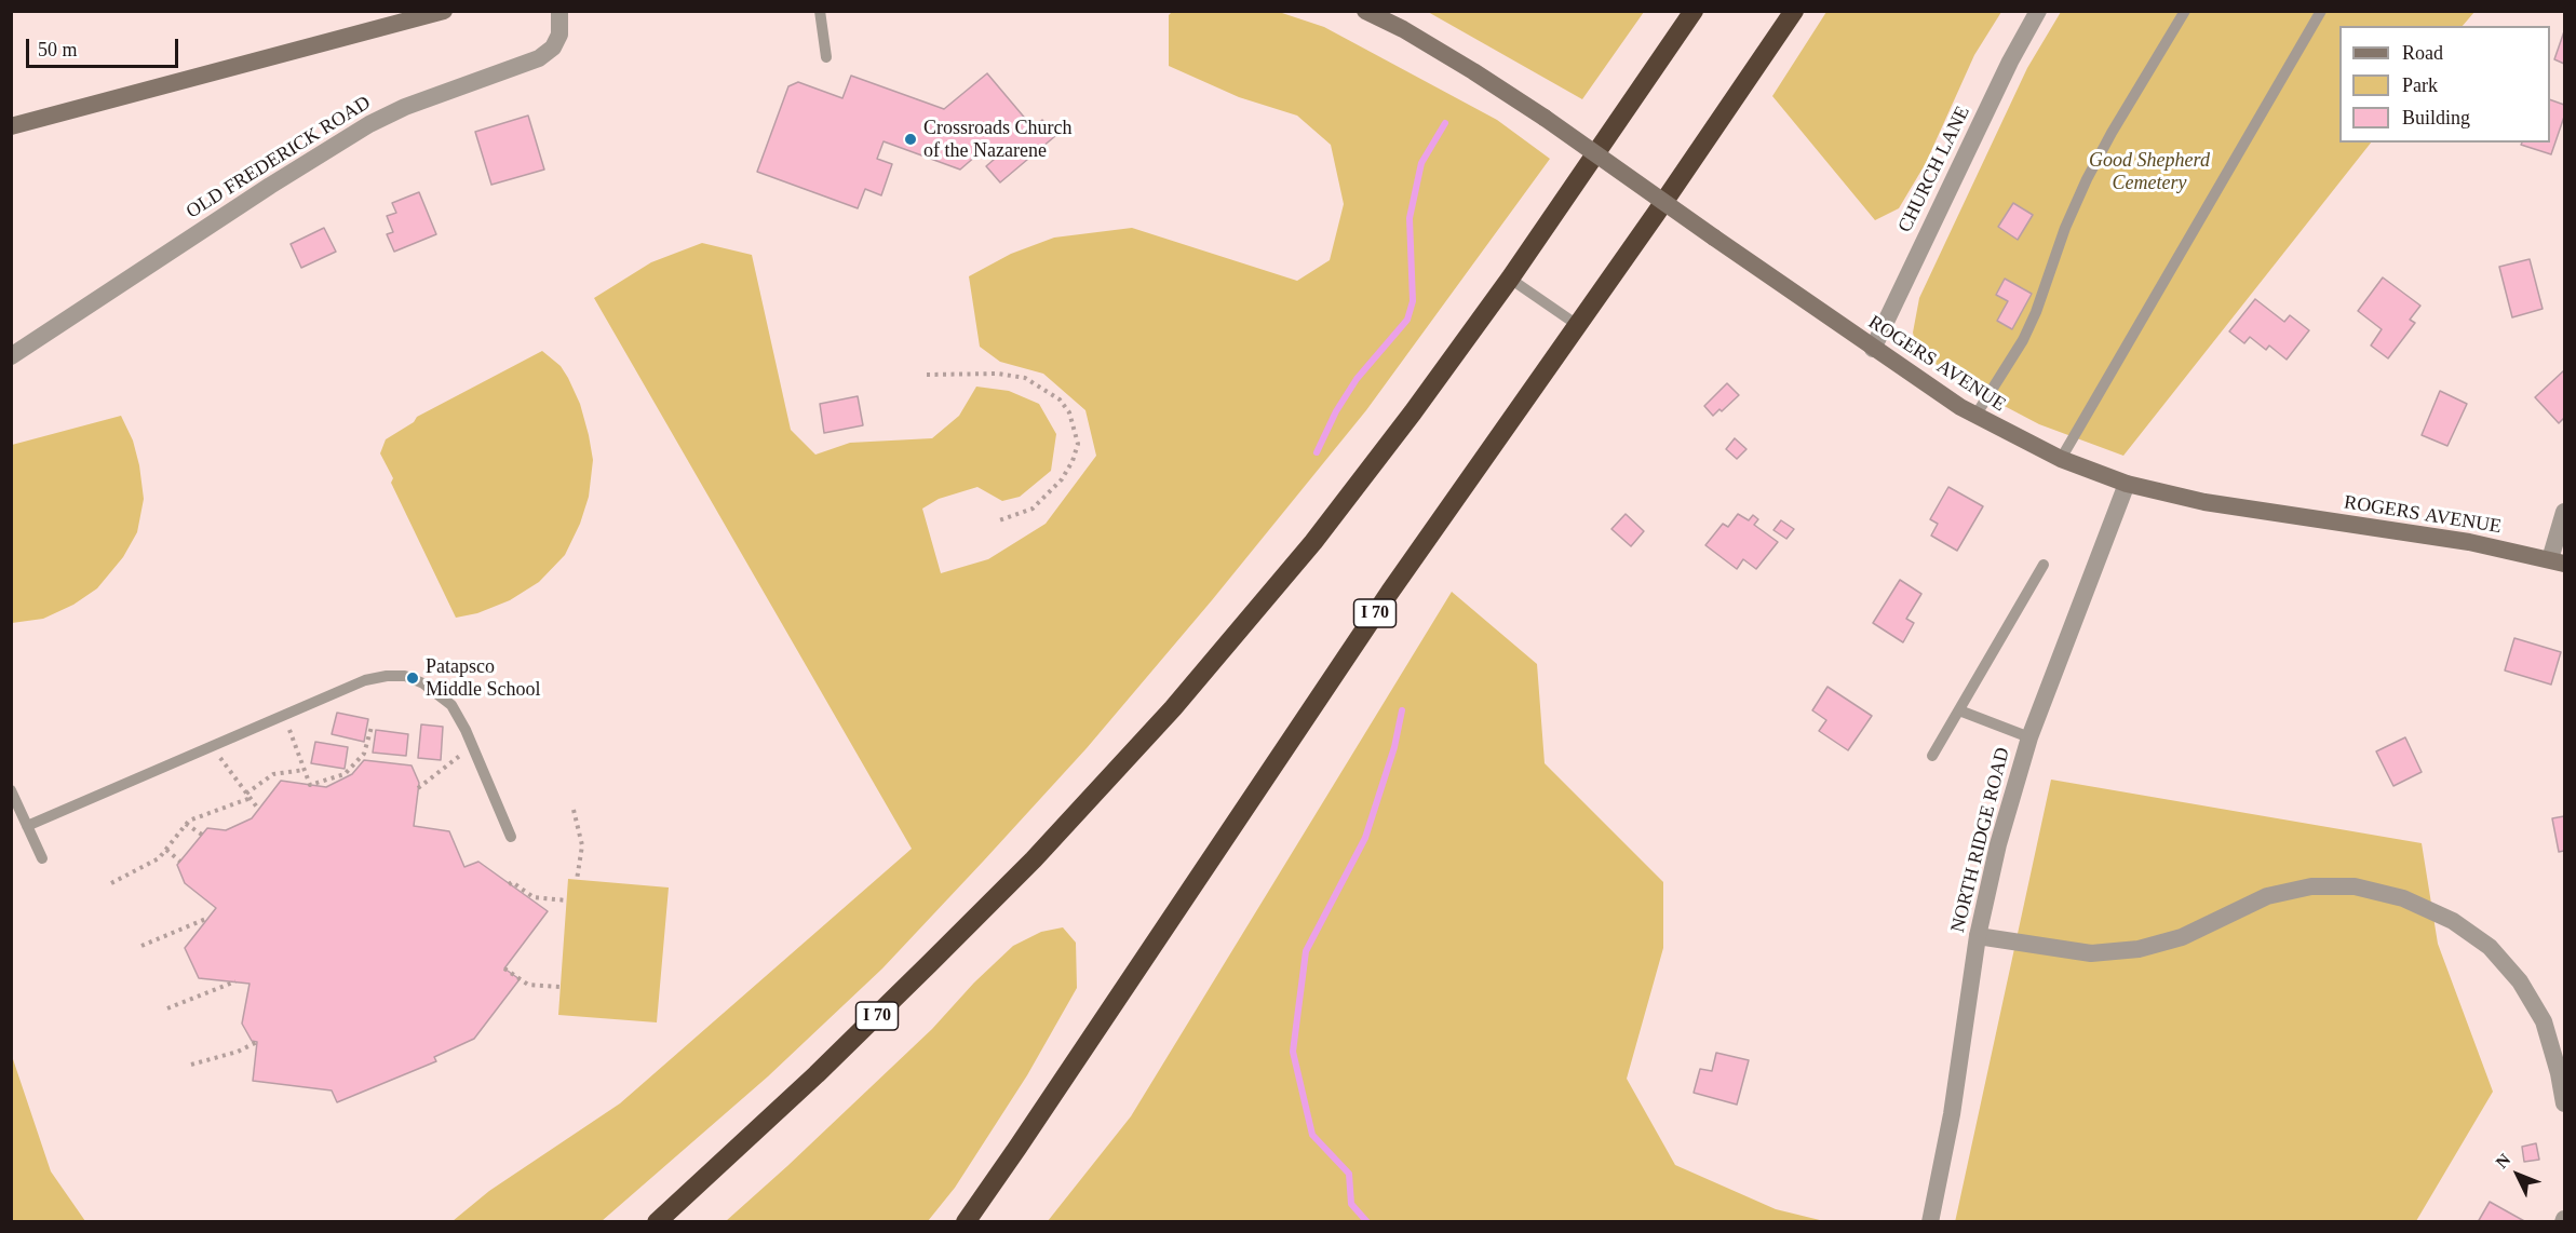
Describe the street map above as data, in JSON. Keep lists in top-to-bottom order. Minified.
{"streets":{"highway":["I 70"],"main road":["ROGERS AVENUE"],"street":["OLD FREDERICK ROAD","CHURCH LANE","NORTH RIDGE ROAD"]},"crossings":[["CHURCH LANE","ROGERS AVENUE"],["ROGERS AVENUE","NORTH RIDGE ROAD"]],"parks":["Good Shepherd Cemetery"],"places":["Crossroads Church of the Nazarene","Patapsco Middle School"],"legend":["Road","Park","Building"],"scale_bar":"50 m","north":"top left"}
